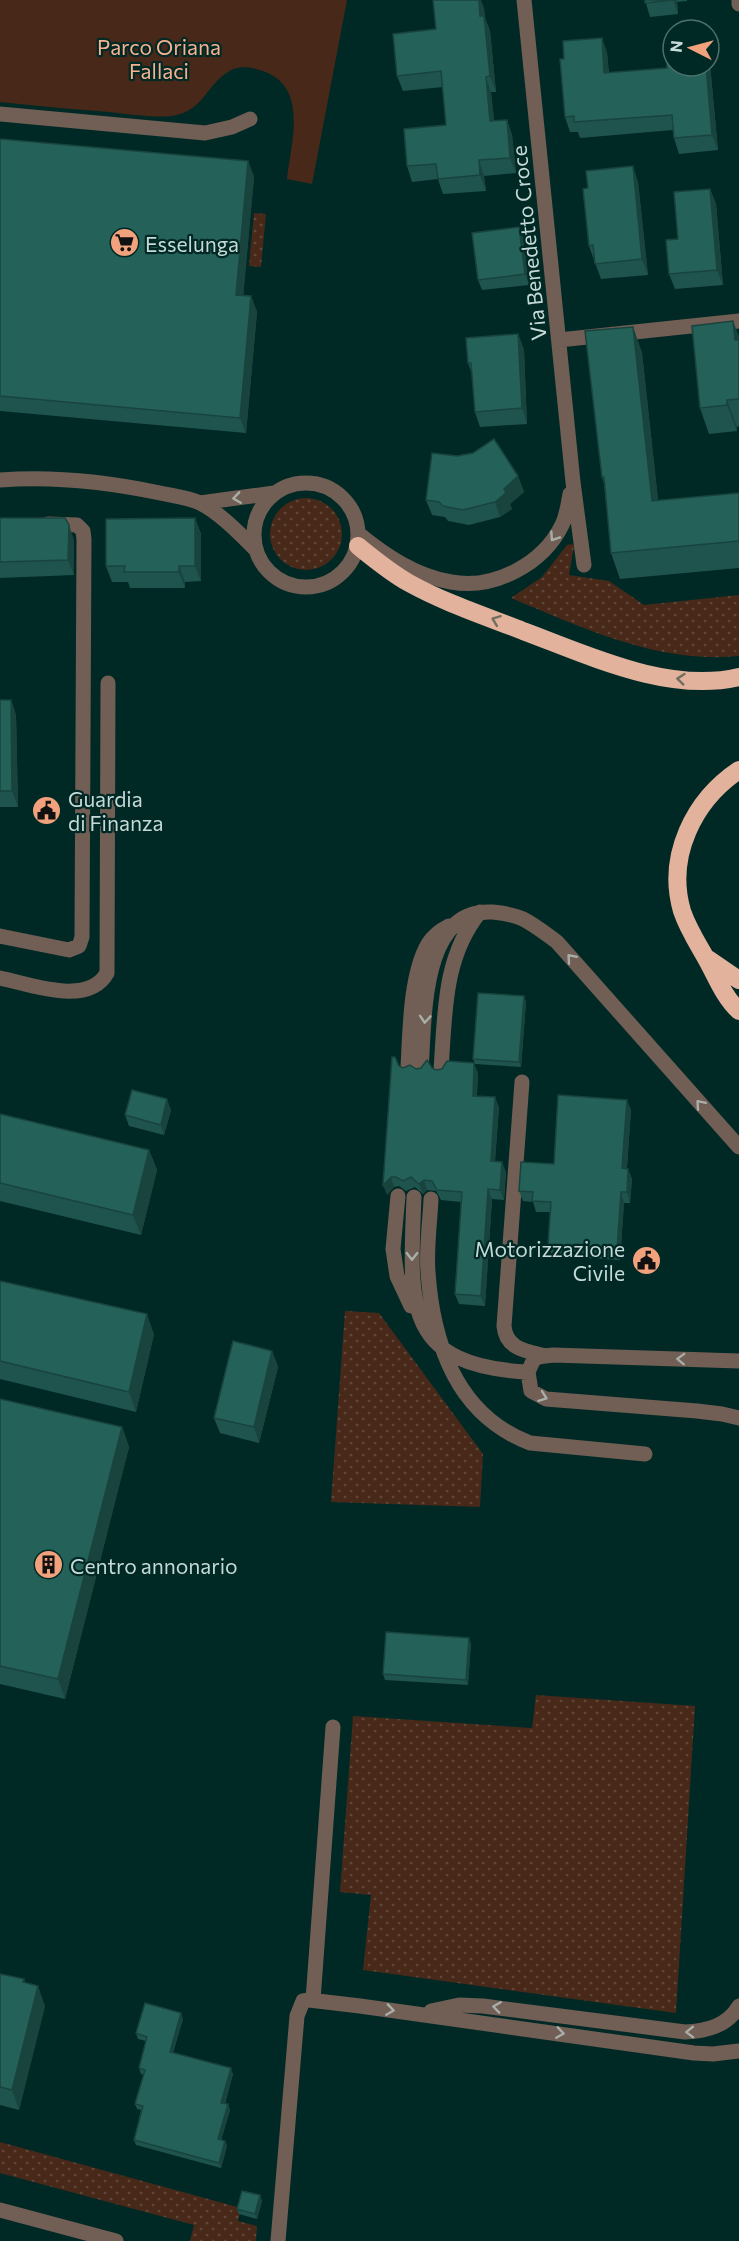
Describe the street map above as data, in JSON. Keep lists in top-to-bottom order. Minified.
{"streets":{"street":["Via Benedetto Croce"]},"parks":["Parco Oriana Fallaci"],"places":{"supermarket":["Esselunga"],"public building":["Guardia di Finanza","Motorizzazione Civile"],"building":["Centro annonario"]},"north":"left"}
